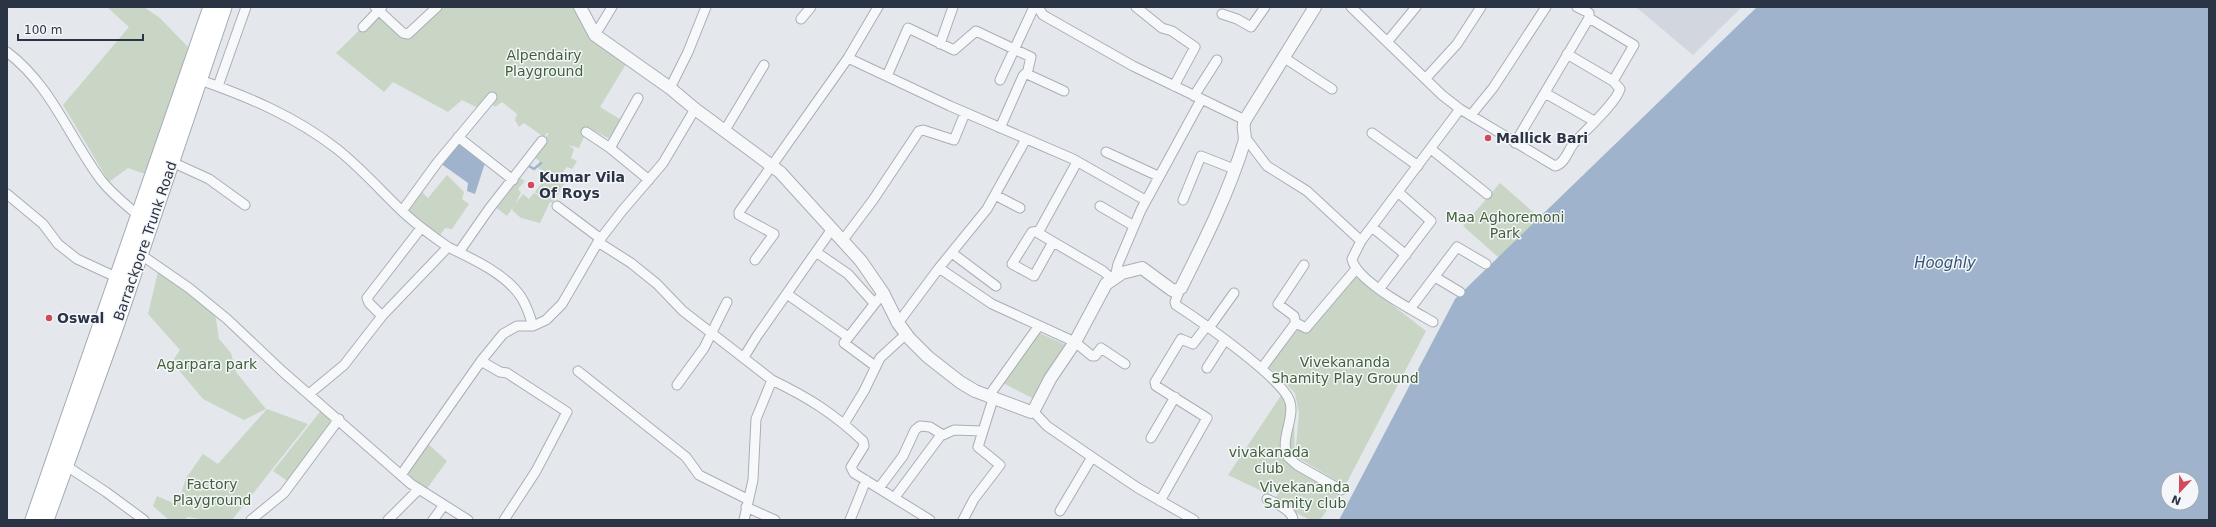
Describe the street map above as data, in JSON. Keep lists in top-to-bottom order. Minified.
{"streets":{"main road":["Barrackpore Trunk Road"]},"water":["Hooghly"],"parks":["Alpendairy Playground","Maa Aghoremoni Park","Vivekananda Shamity Play Ground","Agarpara park","vivakanada club","Factory Playground","Vivekananda Samity club"],"places":["Mallick Bari","Kumar Vila Of Roys","Oswal"],"scale_bar":"100 m","north":"bottom"}
